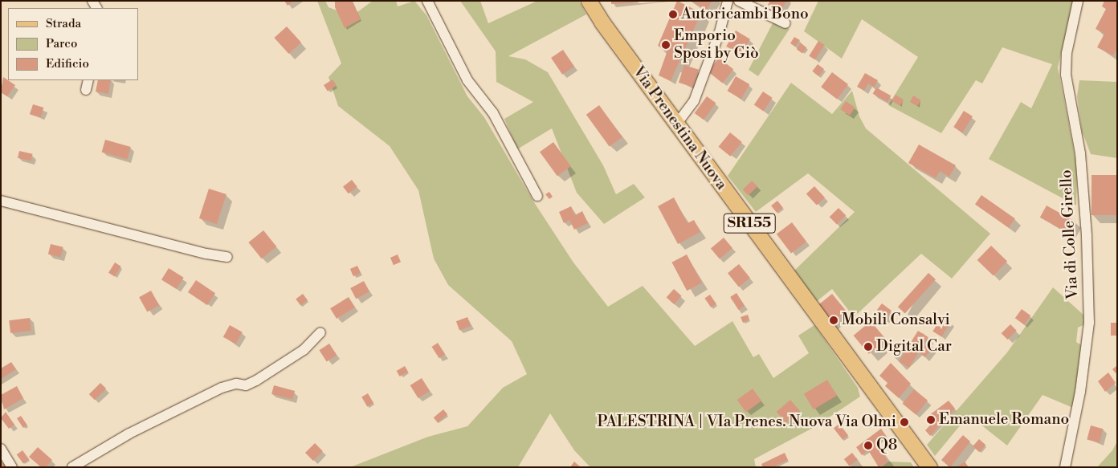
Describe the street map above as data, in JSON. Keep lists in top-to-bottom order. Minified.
{"streets":{"main road":["Via Prenestina Nuova","SR155"],"street":["Via di Colle Girello"]},"places":["Autoricambi Bono","Emporio Sposi by Giò","Mobili Consalvi","Digital Car","Emanuele Romano","PALESTRINA | VIa Prenes. Nuova Via Olmi","Q8"],"legend":["Strada","Parco","Edificio"]}
